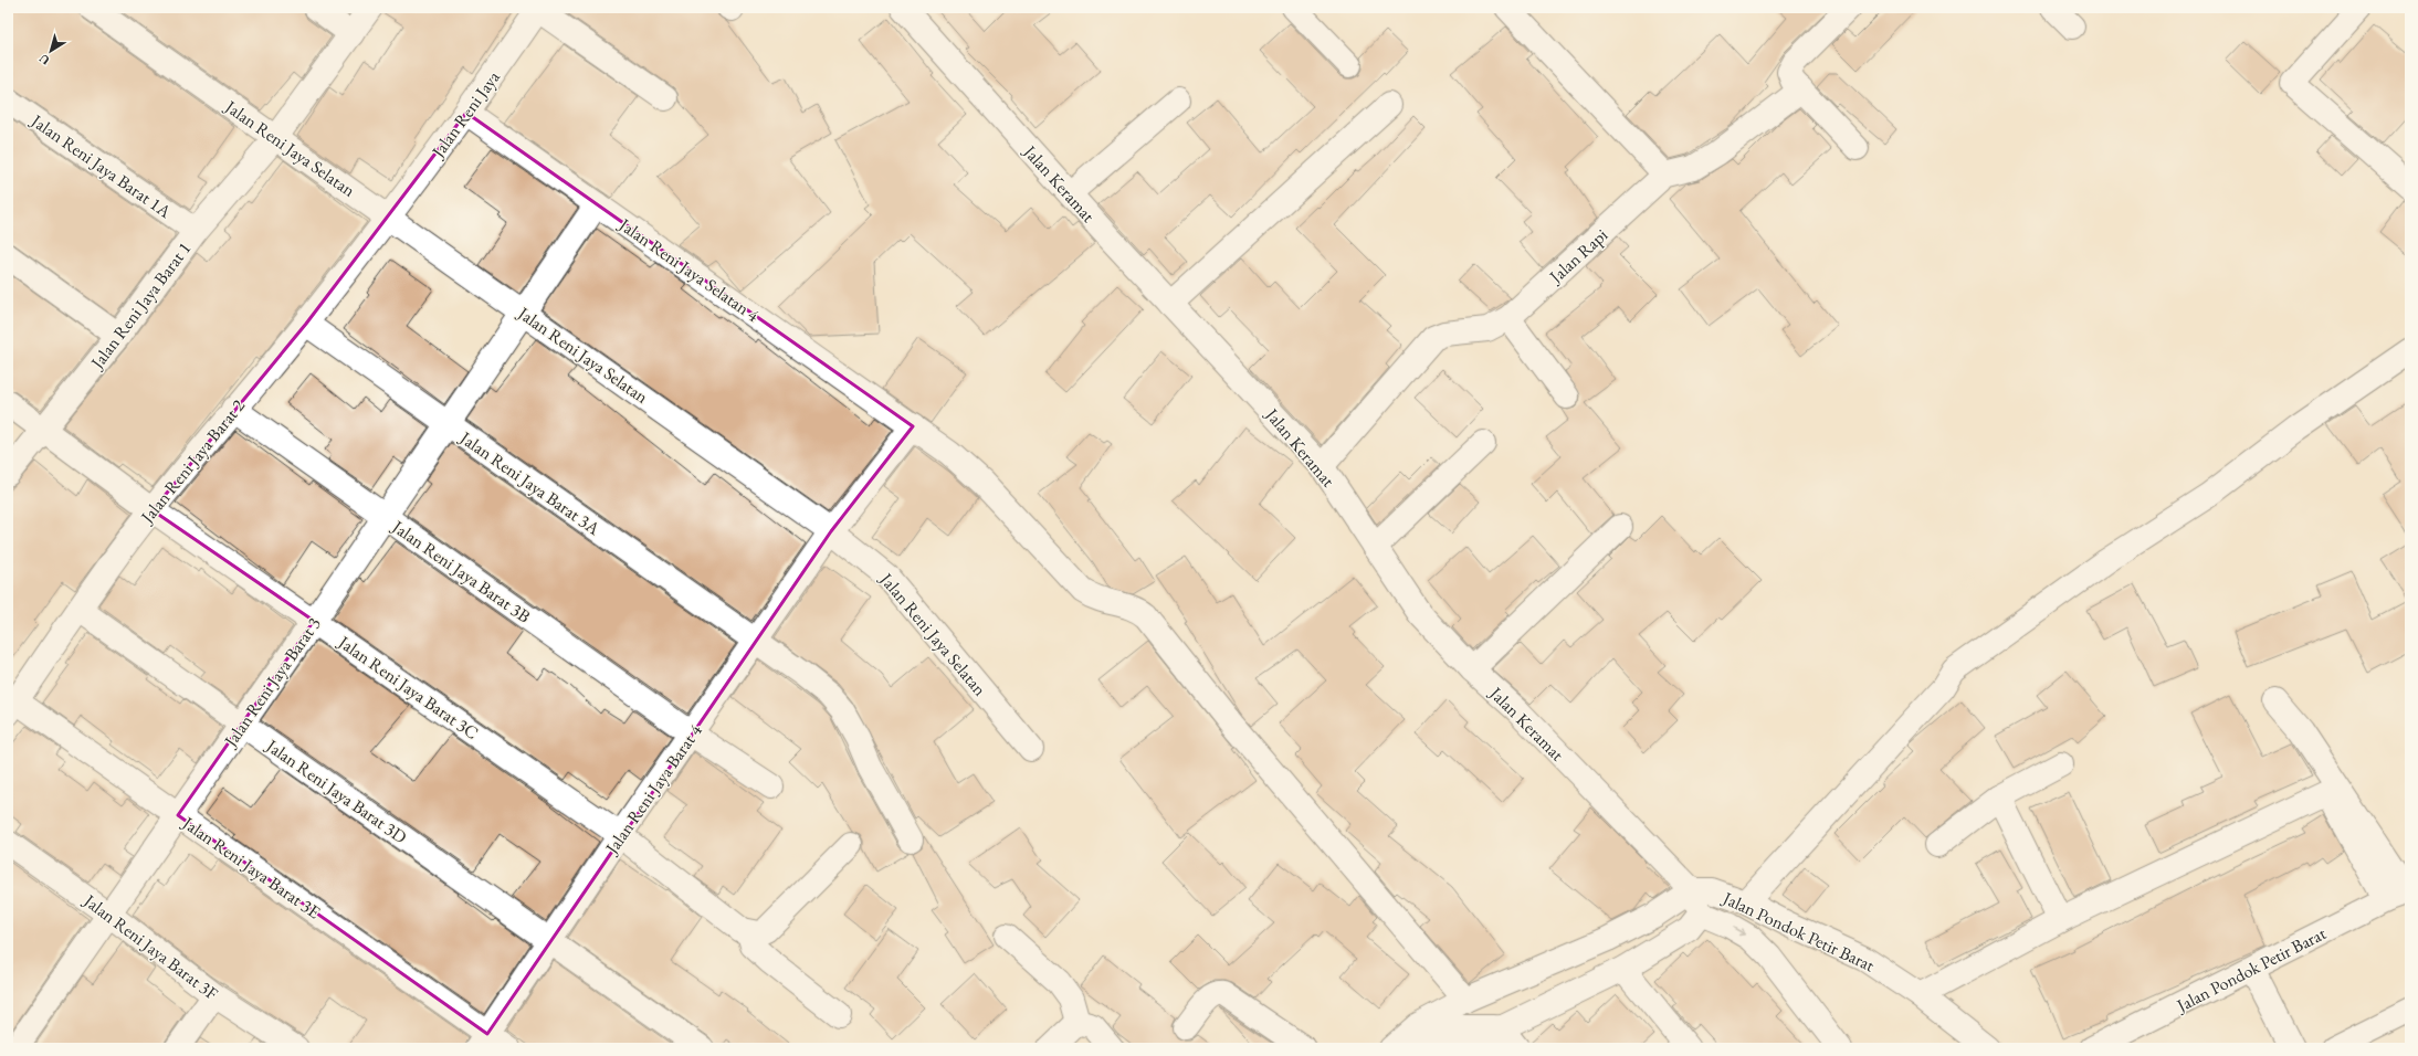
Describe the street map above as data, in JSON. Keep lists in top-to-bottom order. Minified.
{"streets":{"street":["Jalan Reni Jaya","Jalan Reni Jaya Selatan","Jalan Reni Jaya Barat 1A","Jalan Keramat","Jalan Rapi","Jalan Reni Jaya Selatan 4","Jalan Reni Jaya Barat 1","Jalan Reni Jaya Barat 2","Jalan Reni Jaya Barat 3A","Jalan Reni Jaya Barat 3B","Jalan Reni Jaya Barat 3","Jalan Reni Jaya Barat 3C","Jalan Reni Jaya Barat 4","Jalan Reni Jaya Barat 3D","Jalan Reni Jaya Barat 3E","Jalan Pondok Petir Barat","Jalan Reni Jaya Barat 3F"]},"crossings":[["Jalan Reni Jaya","Jalan Reni Jaya Selatan"],["Jalan Reni Jaya","Jalan Reni Jaya Selatan 4"],["Jalan Reni Jaya","Jalan Reni Jaya Barat 2"],["Jalan Reni Jaya Selatan","Jalan Reni Jaya Barat 1"],["Jalan Reni Jaya Selatan","Jalan Reni Jaya Barat 2"],["Jalan Reni Jaya Selatan","Jalan Reni Jaya Barat 3"],["Jalan Reni Jaya Selatan","Jalan Reni Jaya Barat 4"],["Jalan Reni Jaya Barat 1A","Jalan Reni Jaya Barat 1"],["Jalan Keramat","Jalan Rapi"],["Jalan Keramat","Jalan Pondok Petir Barat"],["Jalan Reni Jaya Selatan 4","Jalan Reni Jaya Barat 3"],["Jalan Reni Jaya Selatan 4","Jalan Reni Jaya Barat 4"],["Jalan Reni Jaya Barat 1","Jalan Reni Jaya Barat 3C"],["Jalan Reni Jaya Barat 2","Jalan Reni Jaya Barat 3A"],["Jalan Reni Jaya Barat 2","Jalan Reni Jaya Barat 3B"],["Jalan Reni Jaya Barat 2","Jalan Reni Jaya Barat 3C"],["Jalan Reni Jaya Barat 2","Jalan Reni Jaya Barat 3D"],["Jalan Reni Jaya Barat 2","Jalan Reni Jaya Barat 3E"],["Jalan Reni Jaya Barat 3A","Jalan Reni Jaya Barat 3"],["Jalan Reni Jaya Barat 3A","Jalan Reni Jaya Barat 4"],["Jalan Reni Jaya Barat 3B","Jalan Reni Jaya Barat 3"],["Jalan Reni Jaya Barat 3B","Jalan Reni Jaya Barat 4"],["Jalan Reni Jaya Barat 3","Jalan Reni Jaya Barat 3C"],["Jalan Reni Jaya Barat 3","Jalan Reni Jaya Barat 3D"],["Jalan Reni Jaya Barat 3","Jalan Reni Jaya Barat 3E"],["Jalan Reni Jaya Barat 3","Jalan Reni Jaya Barat 3F"],["Jalan Reni Jaya Barat 3C","Jalan Reni Jaya Barat 4"],["Jalan Reni Jaya Barat 4","Jalan Reni Jaya Barat 3D"],["Jalan Reni Jaya Barat 4","Jalan Reni Jaya Barat 3E"]],"north":"bottom left"}
